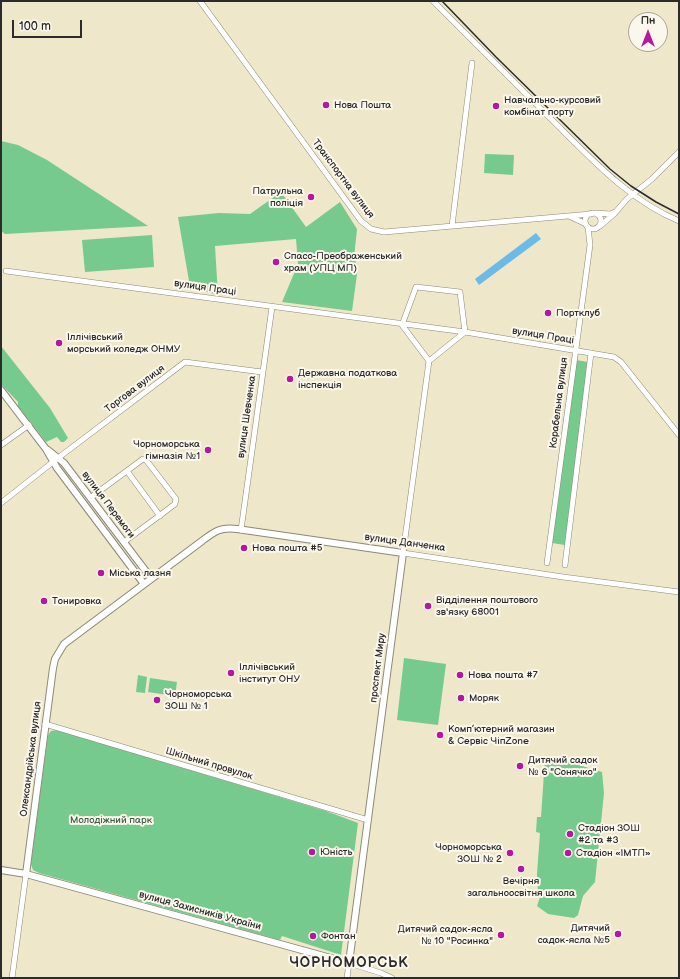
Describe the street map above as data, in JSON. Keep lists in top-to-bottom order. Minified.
{"streets":{"main road":["вулиця Перемоги","вулиця Данченка","проспект Миру","Олександрійська вулиця","вулиця Захисників України"],"street":["Транспортна вулиця","вулиця Праці","Торгова вулиця","Корабельна вулиця","вулиця Шевченка","Шкільний провулок"]},"crossings":[["вулиця Праці","Корабельна вулиця"],["вулиця Праці","вулиця Шевченка"],["Торгова вулиця","вулиця Шевченка"],["Торгова вулиця","вулиця Перемоги"],["вулиця Шевченка","вулиця Данченка"],["вулиця Перемоги","вулиця Данченка"],["вулиця Перемоги","Олександрійська вулиця"],["вулиця Данченка","проспект Миру"],["вулиця Данченка","Олександрійська вулиця"],["проспект Миру","Шкільний провулок"],["проспект Миру","вулиця Захисників України"],["Олександрійська вулиця","Шкільний провулок"],["Олександрійська вулиця","вулиця Захисників України"]],"districts":["ЧОРНОМОРСЬК"],"parks":["Молодіжний парк"],"places":["Нова Пошта","Навчально-курсовий комбінат порту","Патрульна поліція","Спасо-Преображенський храм (УПЦ МП)","Портклуб","Іллічівський морський коледж ОНМУ","Державна податкова інспекція","Чорноморська гімназія №1","Нова пошта #5","Міська лазня","Тонировка","Відділення поштового зв'язку 68001","Іллічівський інститут ОНУ","Нова пошта #7","Моряк","Чорноморська ЗОШ № 1","Комп’ютерний магазин & Сервіс ЧіпZone","Дитячий садок № 6 \"Сонячко\"","Стадіон ЗОШ #2 та #3","Юність","Чорноморська ЗОШ № 2","Стадіон «ІМТП»","Вечірня загальноосвітня школа","Дитячий садок-ясла №5","Дитячий садок-ясла № 10 \"Росинка\"","Фонтан"],"scale_bar":"100 m","north":"top"}
